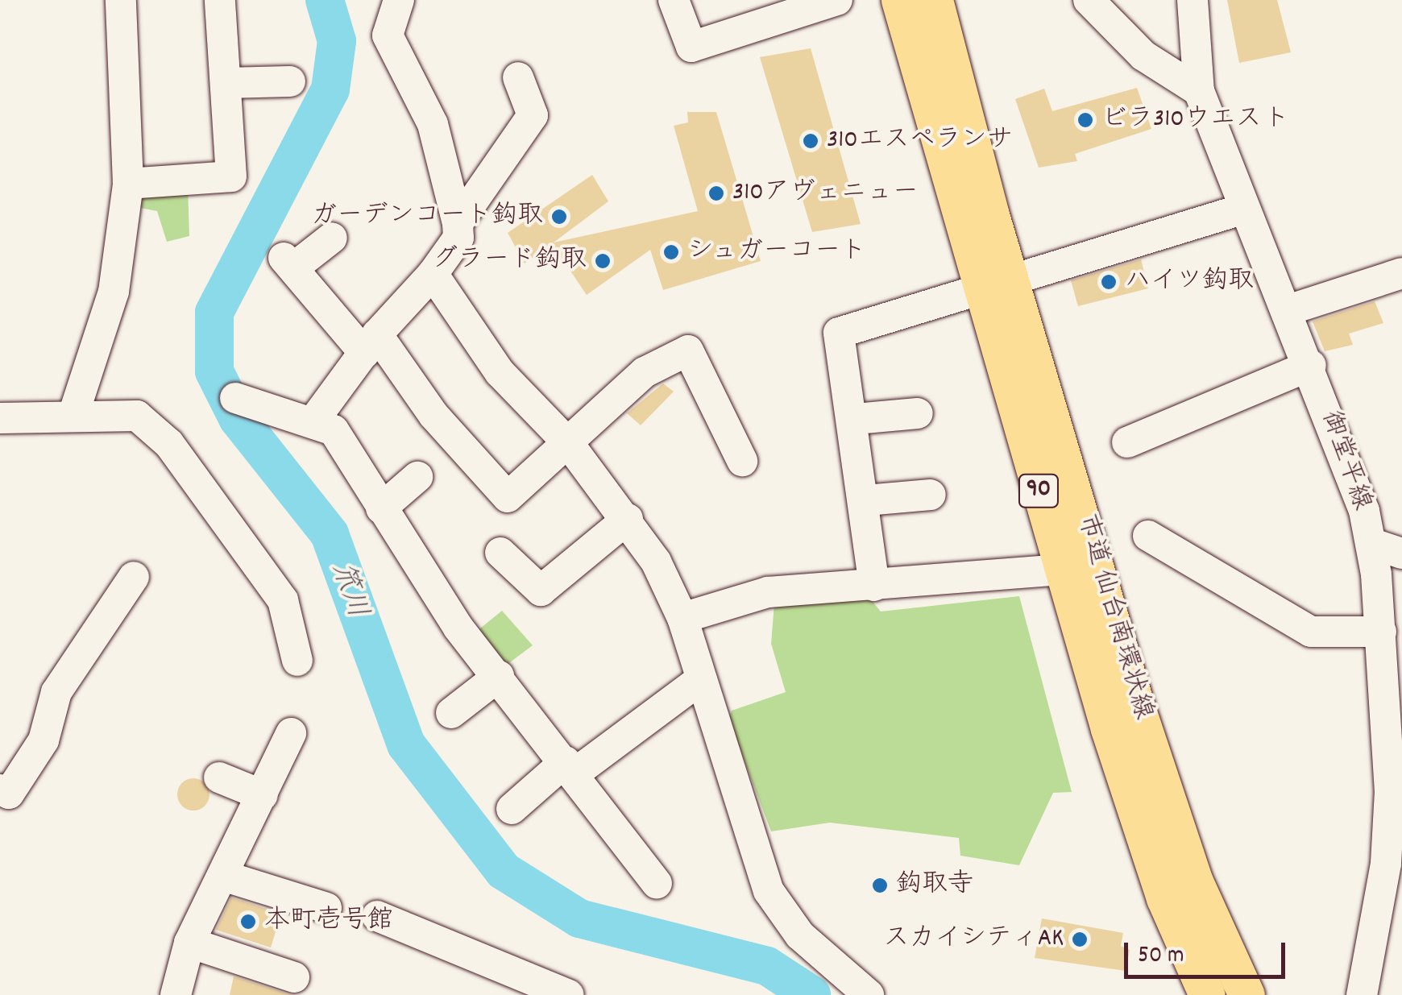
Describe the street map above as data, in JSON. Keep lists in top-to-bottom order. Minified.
{"streets":{"main road":["90","市道 仙台南環状線"],"street":["御堂平線"]},"water":["笊川"],"places":["ビラ310ウエスト","310エスペランサ","310アヴェニュー","ガーデンコート鈎取","シュガーコート","グラード鈎取","ハイツ鈎取","鈎取寺","本町壱号館","スカイシティAK"],"scale_bar":"50 m"}
